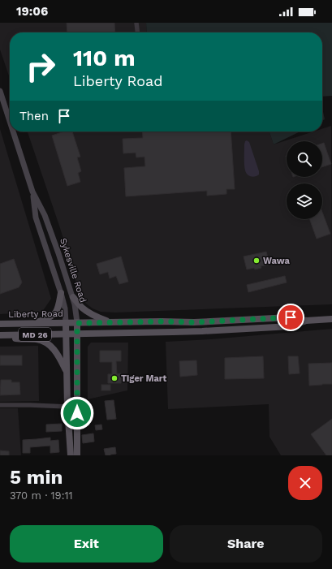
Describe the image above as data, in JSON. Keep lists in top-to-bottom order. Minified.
{"streets":{"main road":["Sykesville Road","Liberty Road","MD 26"]},"crossings":[["Sykesville Road","Liberty Road"]],"places":["Wawa","Tiger Mart"],"page":{"status":"19:06","turn":["110 m","Liberty Road"],"then":"Then","heading":["5 min","370 m · 19:11"],"buttons":["Exit","Share"]}}
